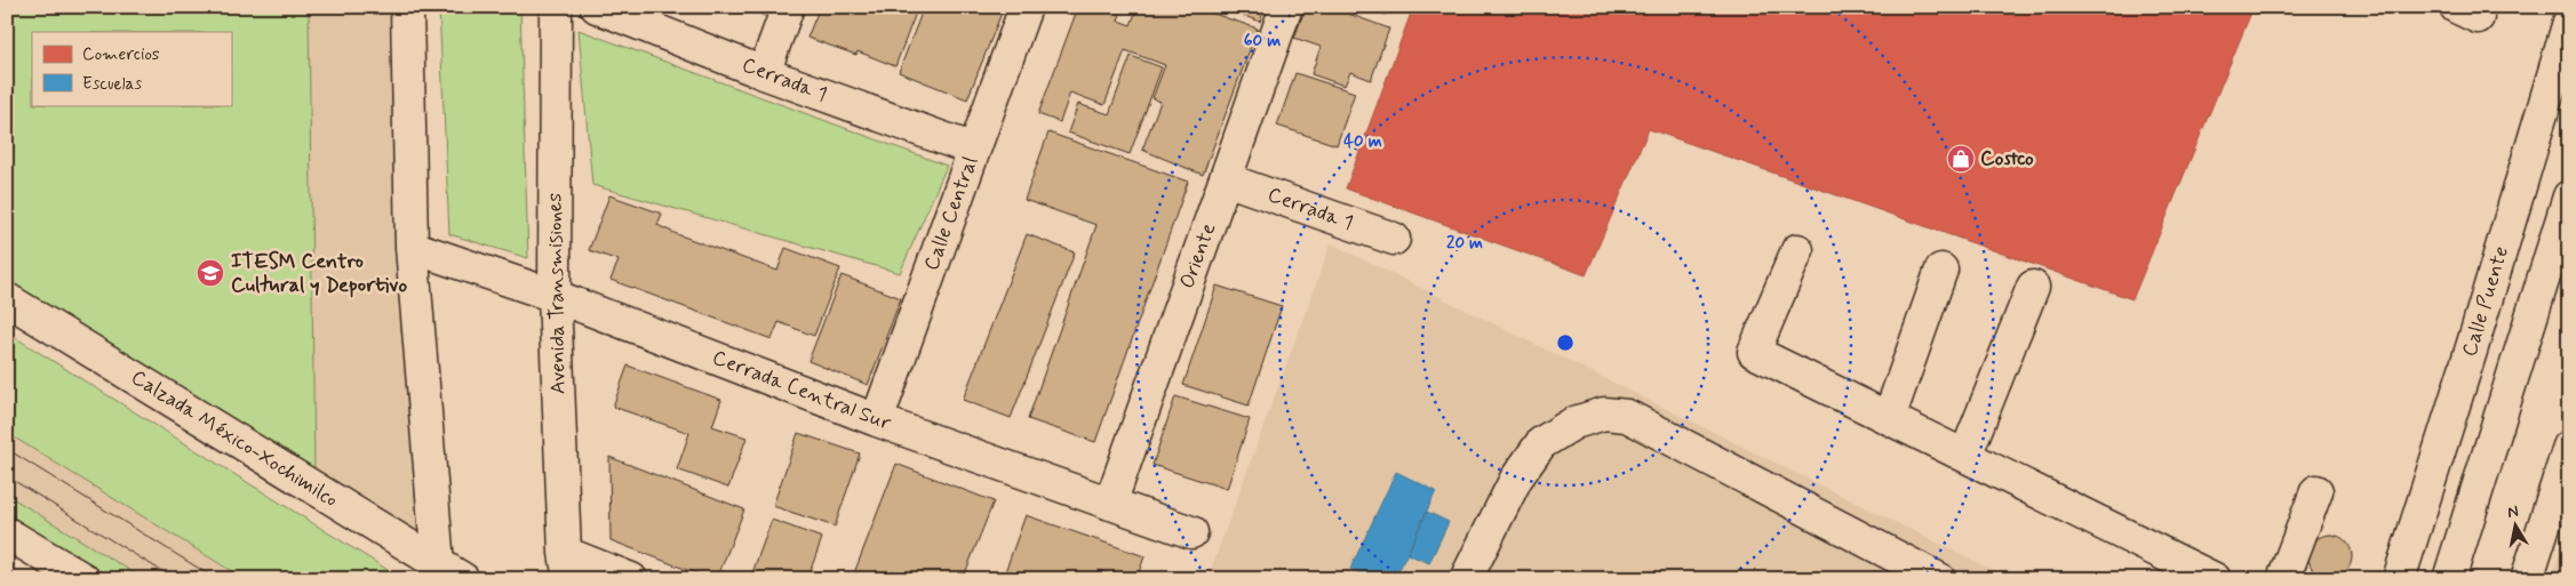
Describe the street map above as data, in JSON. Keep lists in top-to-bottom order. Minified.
{"streets":{"street":["Cerrada 1","Calle Central","Oriente","Avenida Transmisiones","Calle Puente","Cerrada Central Sur","Calzada México-Xochimilco"]},"crossings":[["Cerrada 1","Calle Central"],["Cerrada 1","Oriente"],["Calle Central","Cerrada Central Sur"],["Oriente","Cerrada Central Sur"],["Avenida Transmisiones","Cerrada Central Sur"]],"places":{"shop":["Costco"],"school or university":["ITESM Centro Cultural y Deportivo"]},"legend":["Comercios","Escuelas"],"north":"top","rings":["60 m","40 m","20 m"]}
